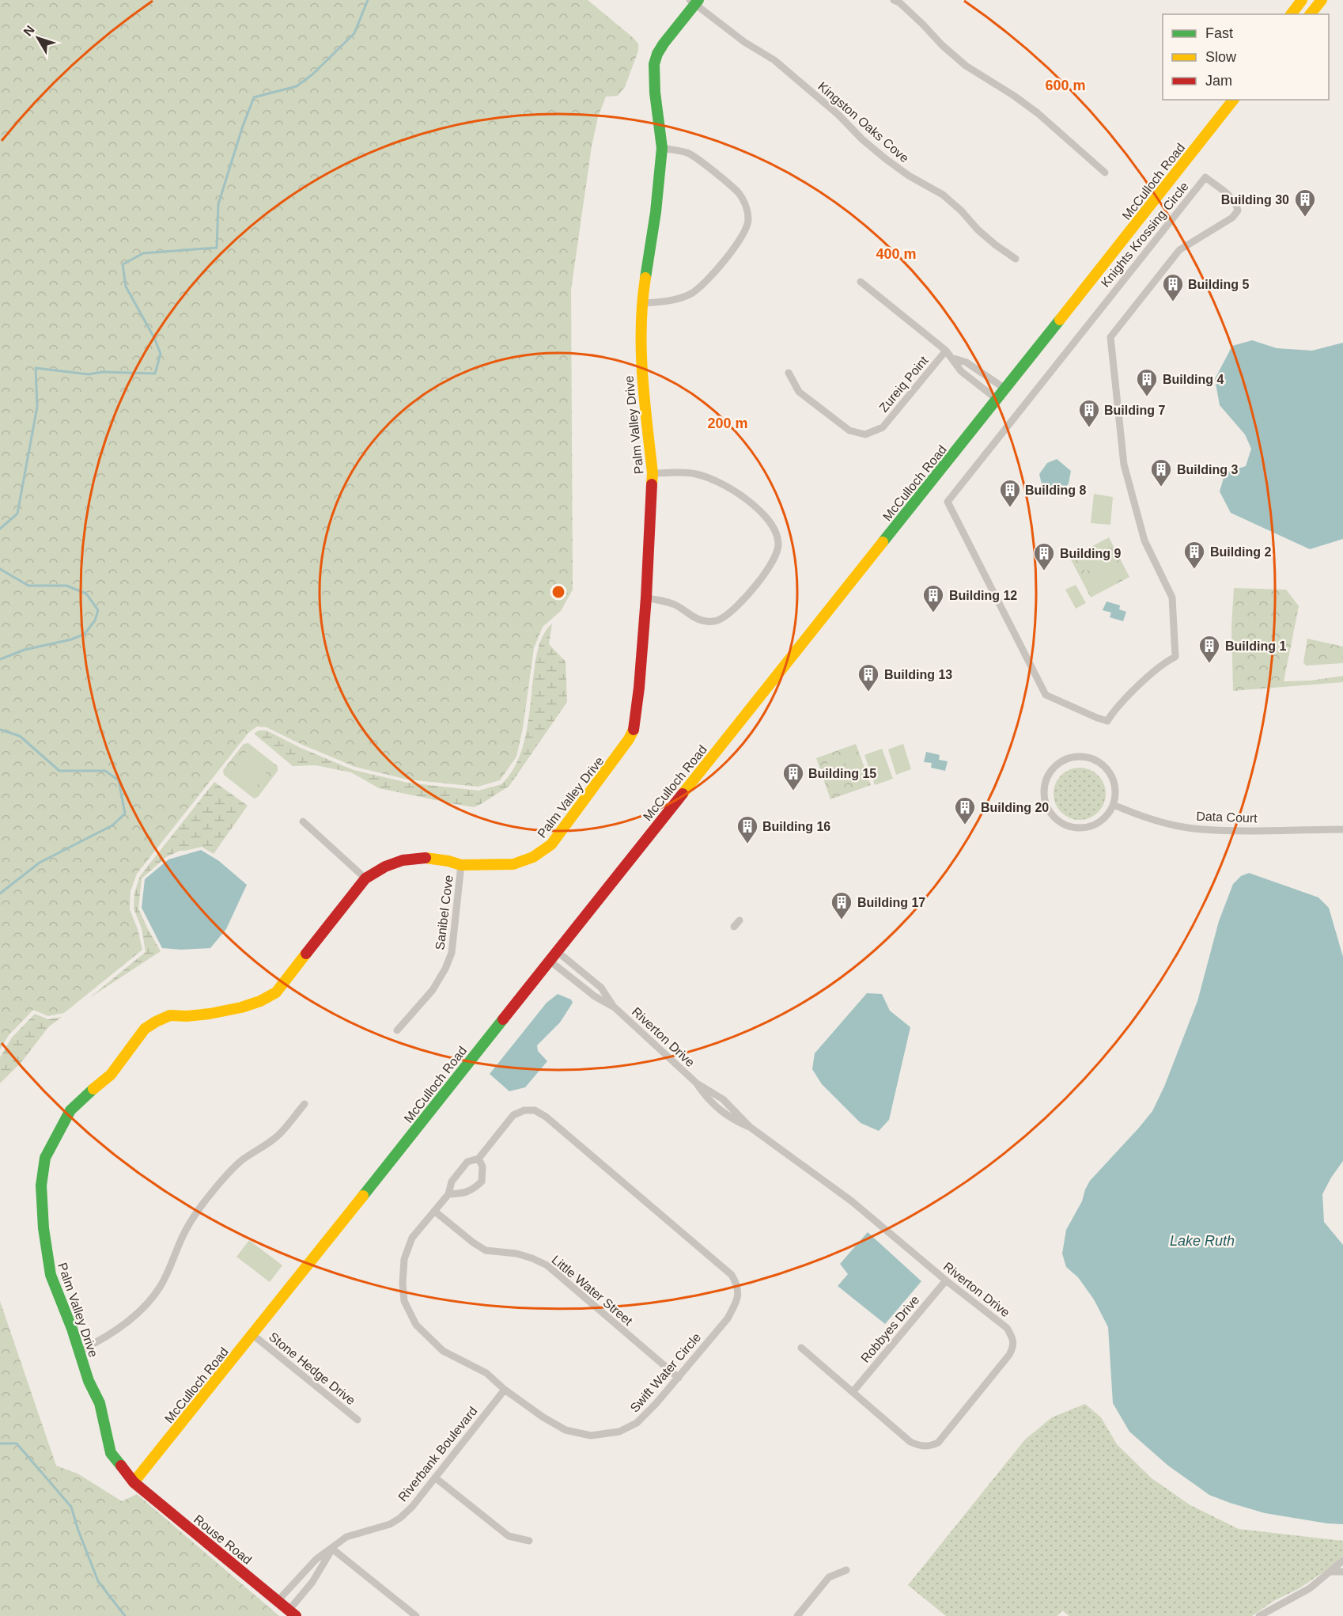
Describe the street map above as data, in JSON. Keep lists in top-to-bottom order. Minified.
{"streets":{"street":["Kingston Oaks Cove","McCulloch Road","Knights Krossing Circle","Zureiq Point","Palm Valley Drive","Data Court","Sanibel Cove","Riverton Drive","Little Water Street","Robbyes Drive","Stone Hedge Drive","Swift Water Circle","Riverbank Boulevard","Rouse Road"]},"crossings":[["Kingston Oaks Cove","Palm Valley Drive"],["McCulloch Road","Palm Valley Drive"],["McCulloch Road","Riverton Drive"],["McCulloch Road","Stone Hedge Drive"],["McCulloch Road","Rouse Road"],["Palm Valley Drive","Sanibel Cove"],["Palm Valley Drive","Rouse Road"],["Riverton Drive","Robbyes Drive"],["Little Water Street","Swift Water Circle"],["Swift Water Circle","Riverbank Boulevard"],["Riverbank Boulevard","Rouse Road"]],"water":["Lake Ruth"],"places":{"building":["Building 30","Building 5","Building 4","Building 7","Building 3","Building 8","Building 2","Building 9","Building 12","Building 1","Building 13","Building 15","Building 20","Building 16","Building 17"]},"legend":["Fast","Slow","Jam"],"north":"top left","rings":["600 m","400 m","200 m"]}
